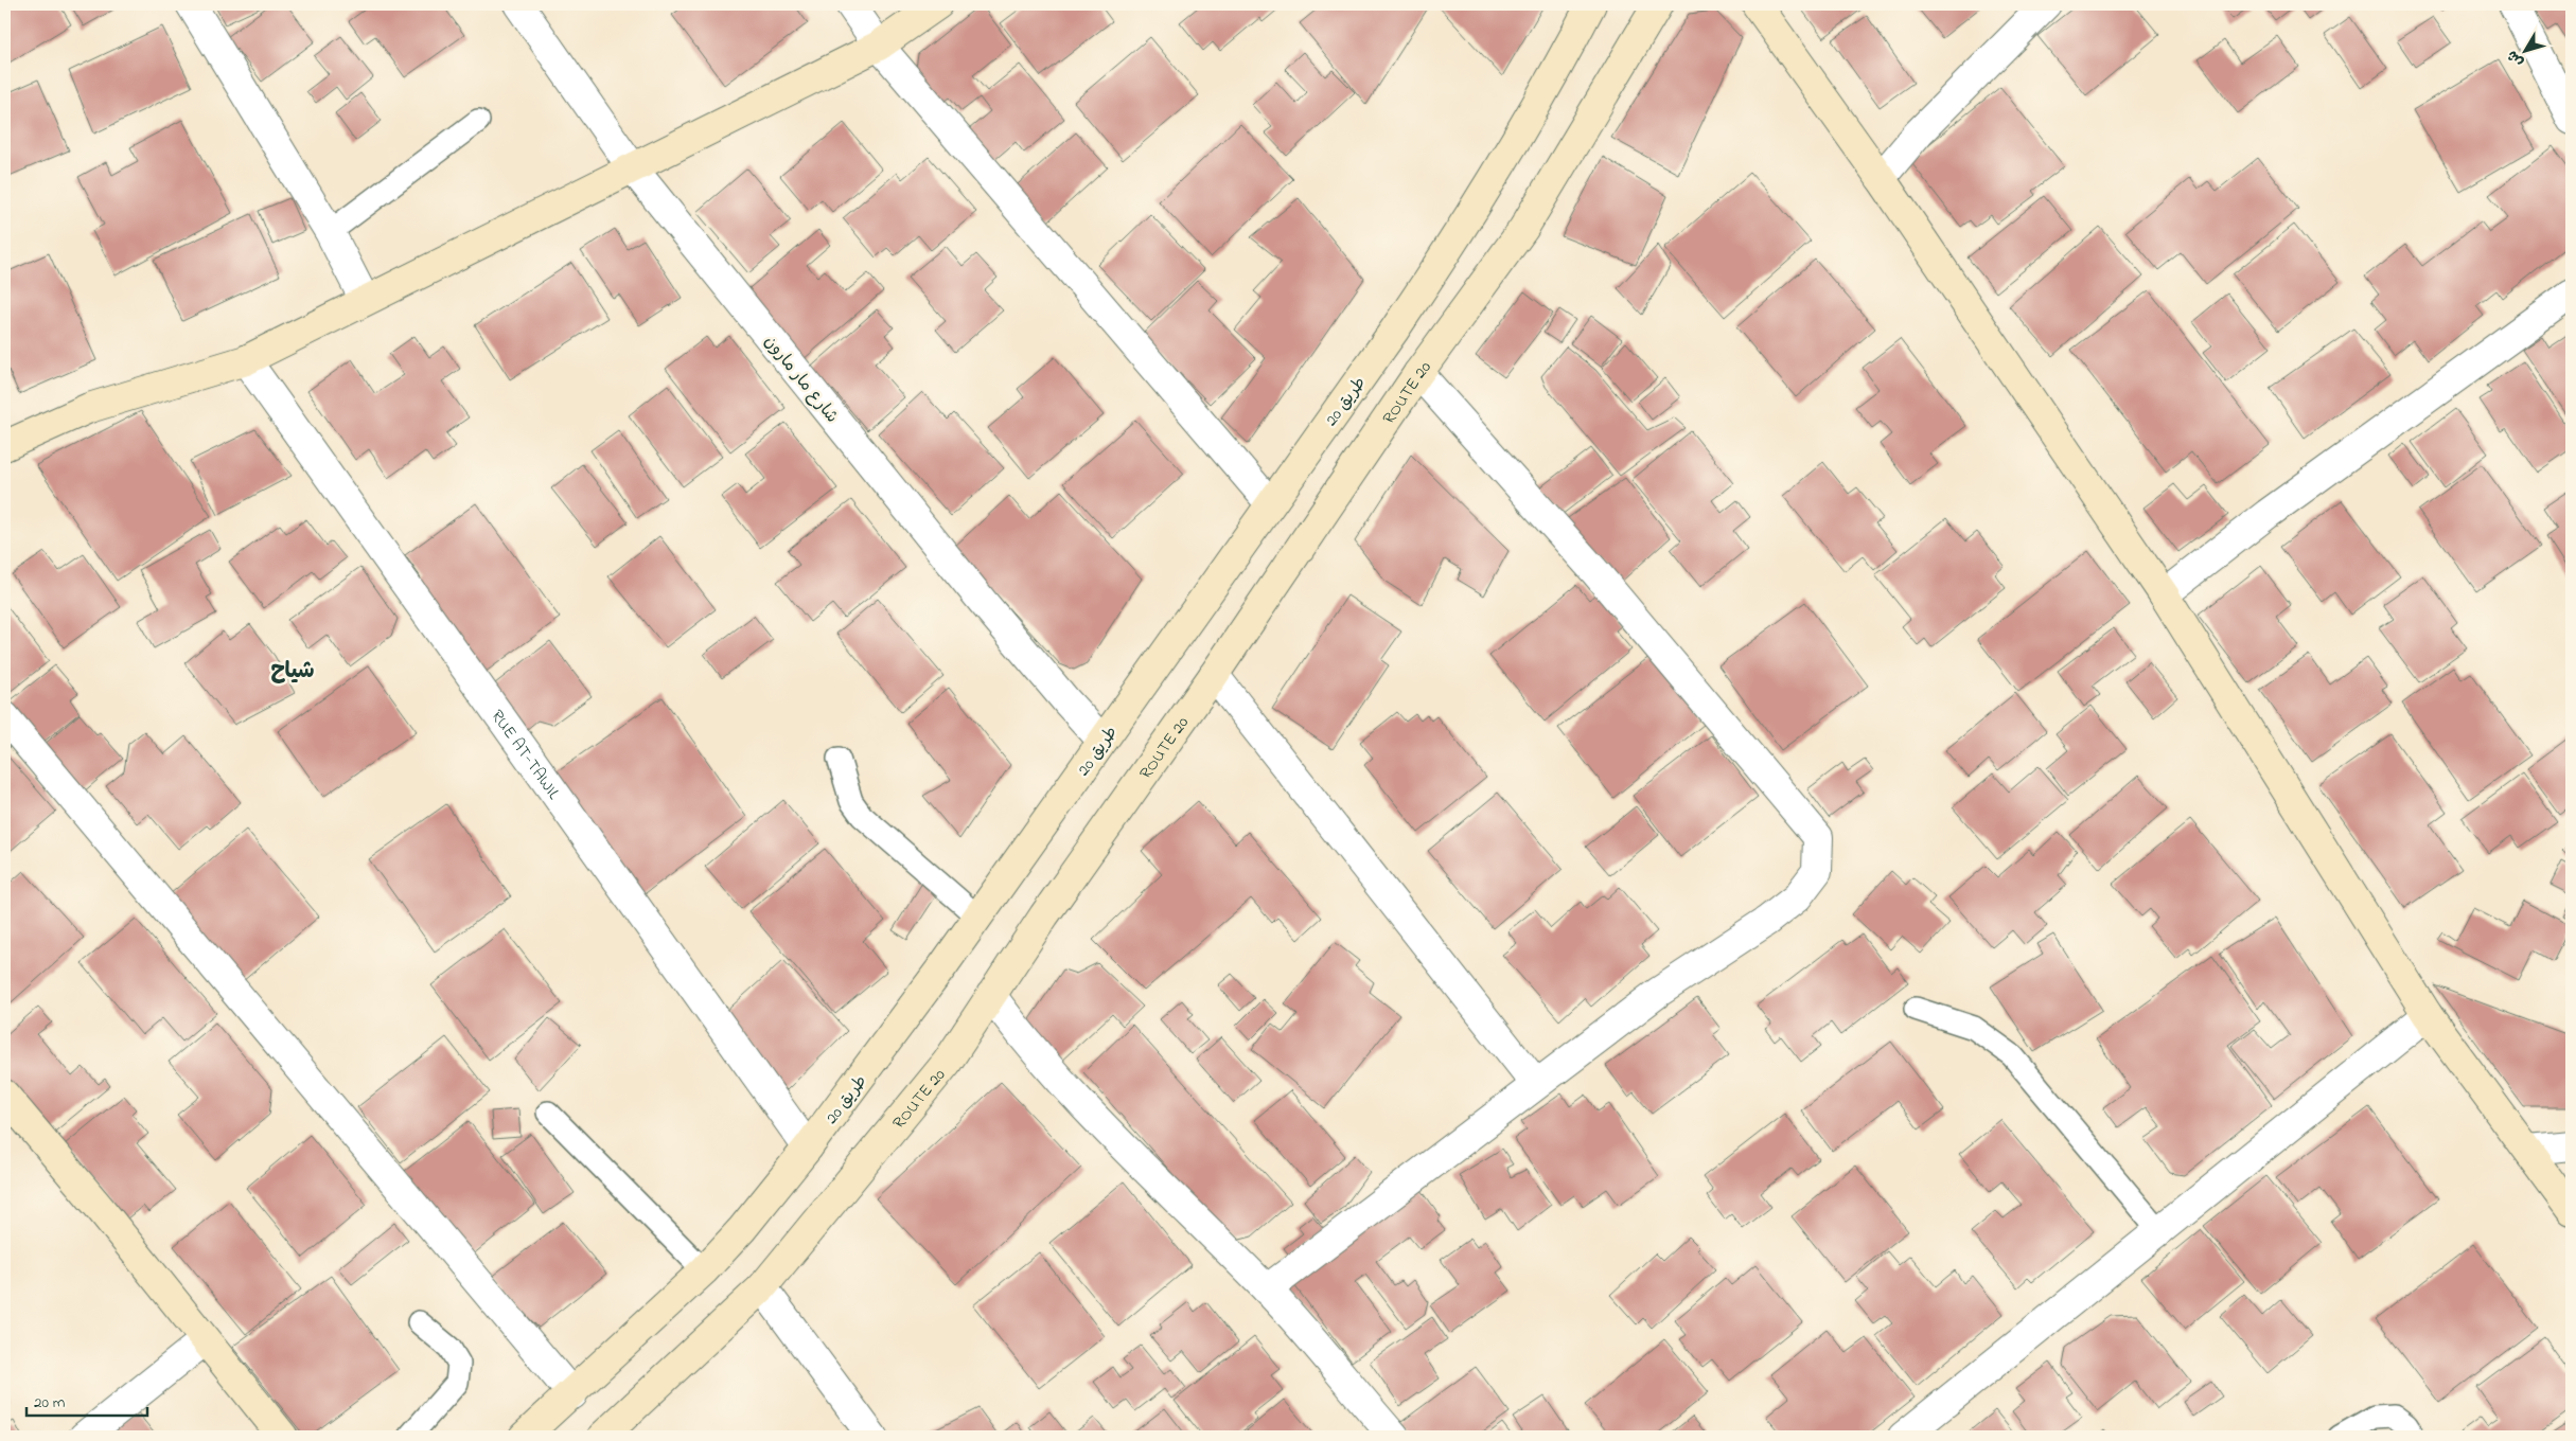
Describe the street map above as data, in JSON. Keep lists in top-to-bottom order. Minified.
{"streets":{"main road":["ROUTE 20","طريق 20"],"street":["شارع مار مارون","RUE AT-TAWIL"]},"crossings":[["شارع مار مارون","طريق 20"],["طريق 20","RUE AT-TAWIL"]],"districts":["شياح"],"scale_bar":"20 m","north":"bottom left"}
